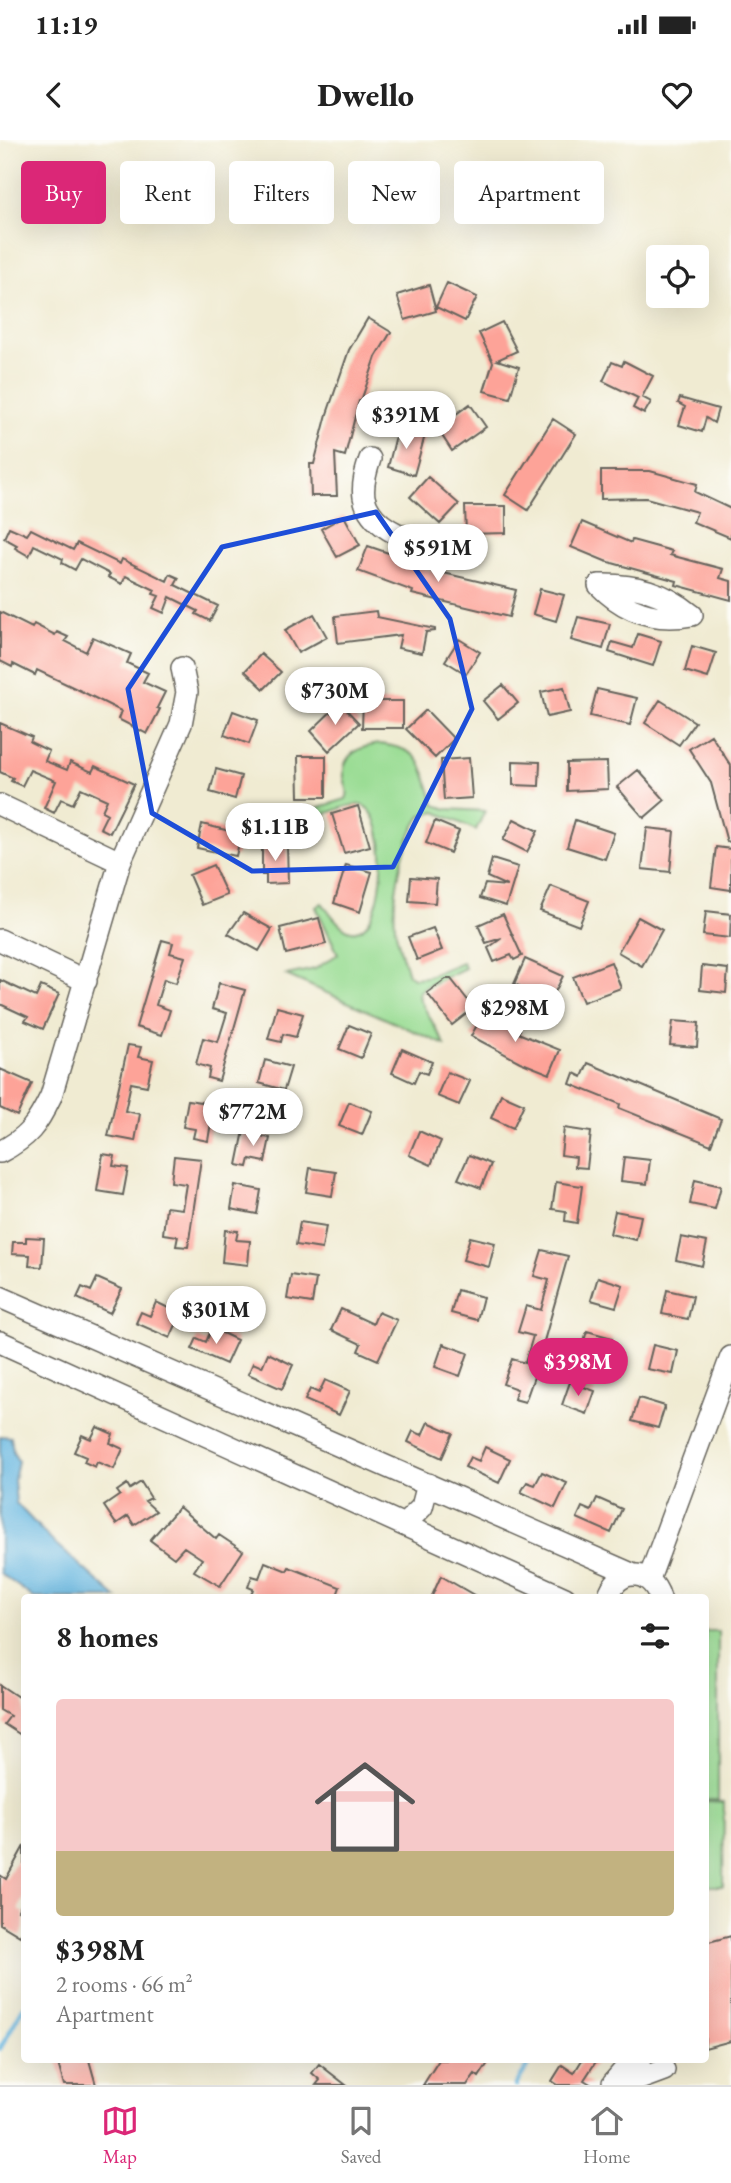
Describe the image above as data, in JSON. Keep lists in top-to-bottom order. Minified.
{"page":{"status":"11:19","header":"Dwello","chip":["Buy","Rent","Filters","New","Apartment"],"price":["$391M","$591M","$730M","$1.11B","$298M","$772M","$301M","$398M"],"heading":"8 homes","list":[{"name":"$398M","note":"2 rooms · 66 m² · Apartment"}],"tabs":["Map","Saved","Home"]}}
